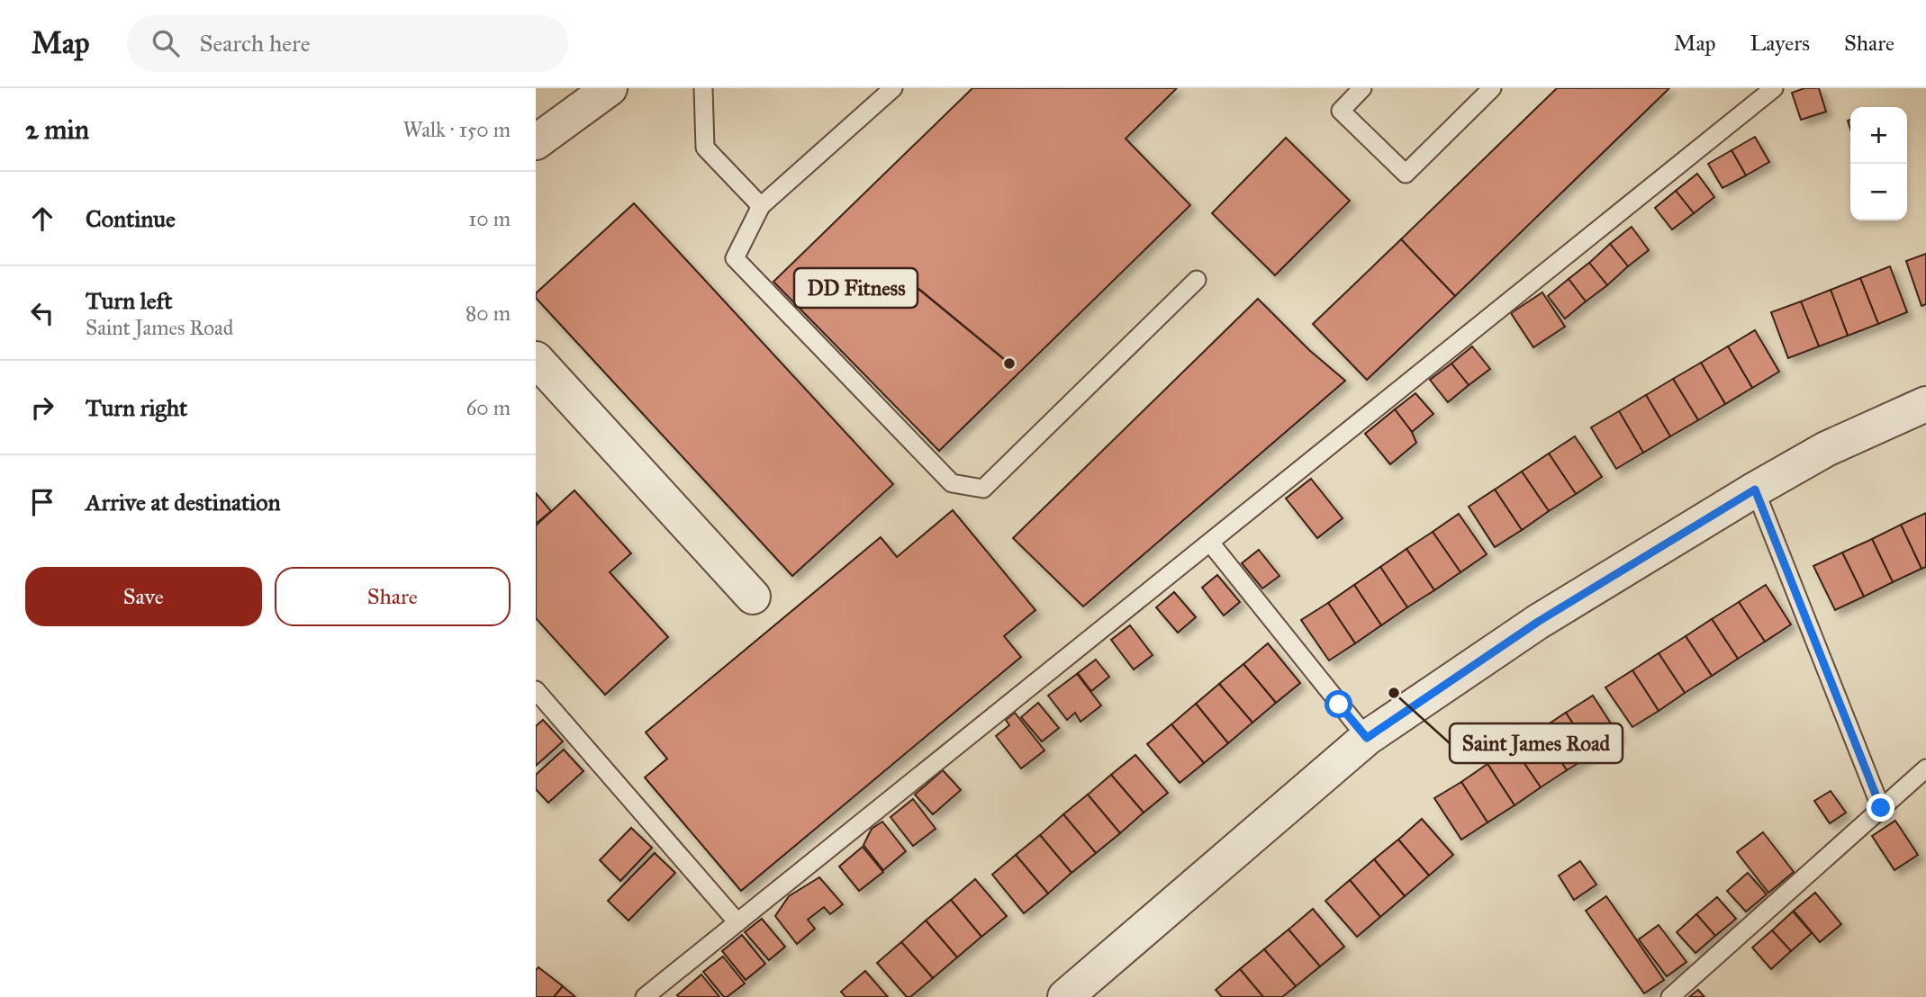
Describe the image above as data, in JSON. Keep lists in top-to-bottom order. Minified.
{"places":["DD Fitness","Saint James Road"],"page":{"header":"Map","search":"Search here","nav":["Map","Layers","Share"],"heading":["2 min","Walk · 150 m"],"map_buttons":["+","−"],"list":[["Continue","10 m"],["Turn left","Saint James Road","80 m"],["Turn right","60 m"],"Arrive at destination"],"buttons":["Save","Share"]}}
